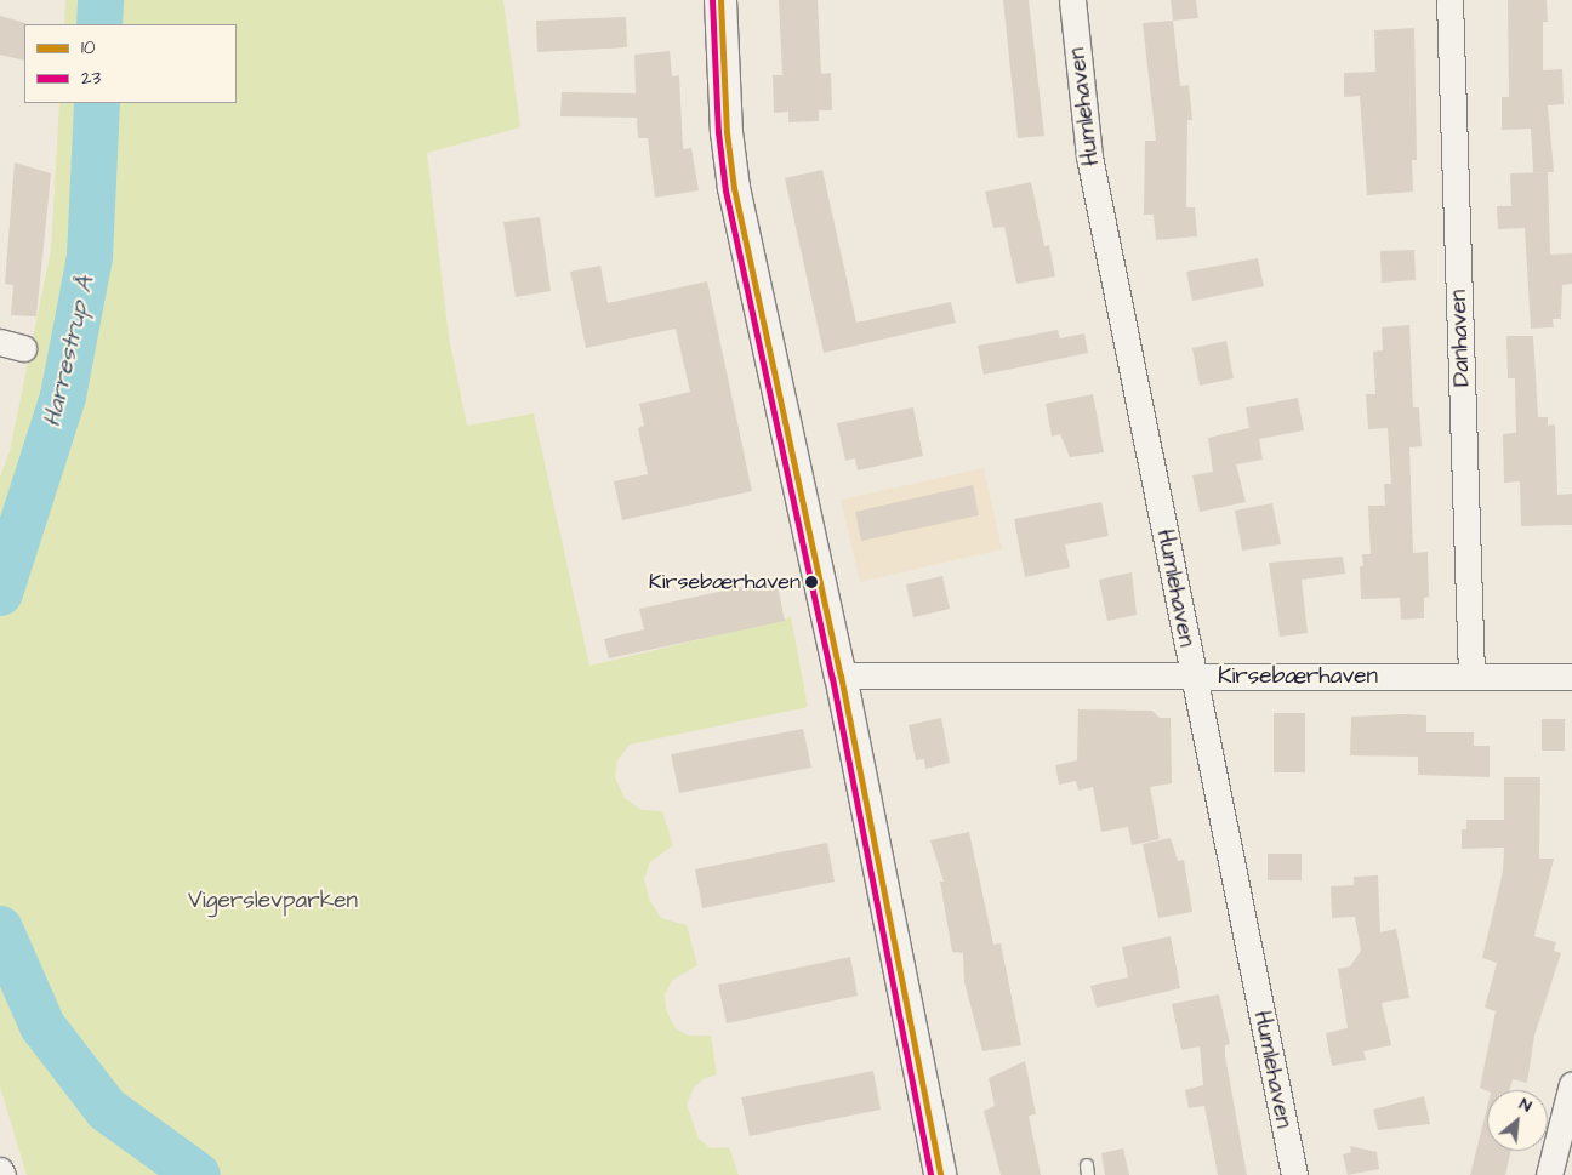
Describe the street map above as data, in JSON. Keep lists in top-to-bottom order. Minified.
{"streets":{"street":["Humlehaven","Danhaven","Kirsebærhaven"]},"crossings":[["Humlehaven","Kirsebærhaven"],["Danhaven","Kirsebærhaven"]],"water":["Harrestrup Å"],"parks":["Vigerslevparken"],"places":["Kirsebærhaven"],"lines":["transit line 10","transit line 23"],"legend":["10","23"],"north":"top right"}
